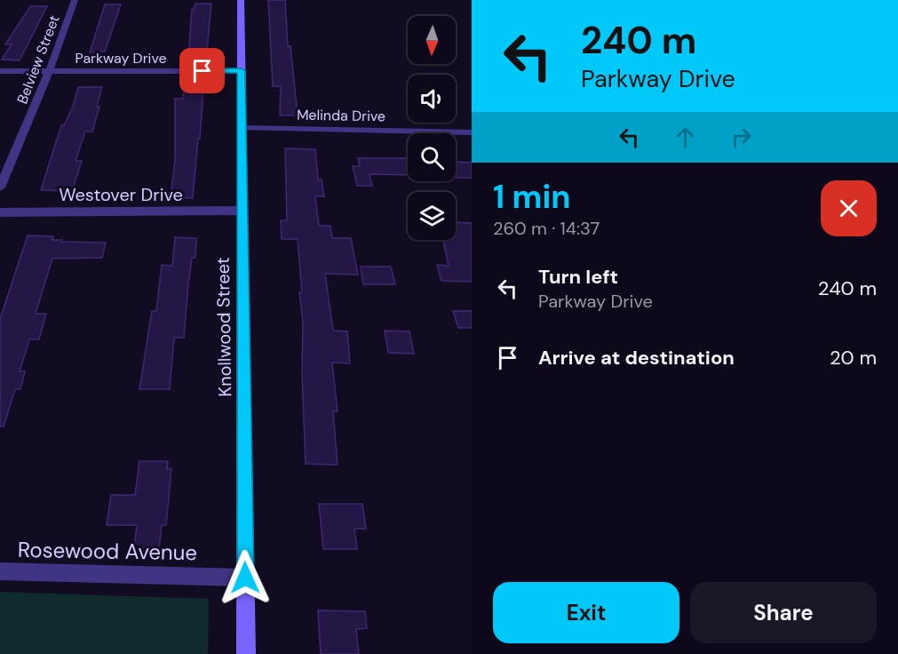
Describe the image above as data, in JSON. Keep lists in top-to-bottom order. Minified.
{"streets":{"main road":["Knollwood Street"],"street":["Parkway Drive","Belview Street","Melinda Drive","Westover Drive","Rosewood Avenue"]},"crossings":[["Parkway Drive","Belview Street"],["Parkway Drive","Knollwood Street"],["Melinda Drive","Knollwood Street"],["Westover Drive","Knollwood Street"],["Knollwood Street","Rosewood Avenue"]],"north":"bottom","page":{"turn":["240 m","Parkway Drive"],"heading":["1 min","260 m · 14:37"],"list":[{"name":"Turn left","note":"Parkway Drive","value":"240 m"},{"name":"Arrive at destination","value":"20 m"}],"buttons":["Exit","Share"]}}
